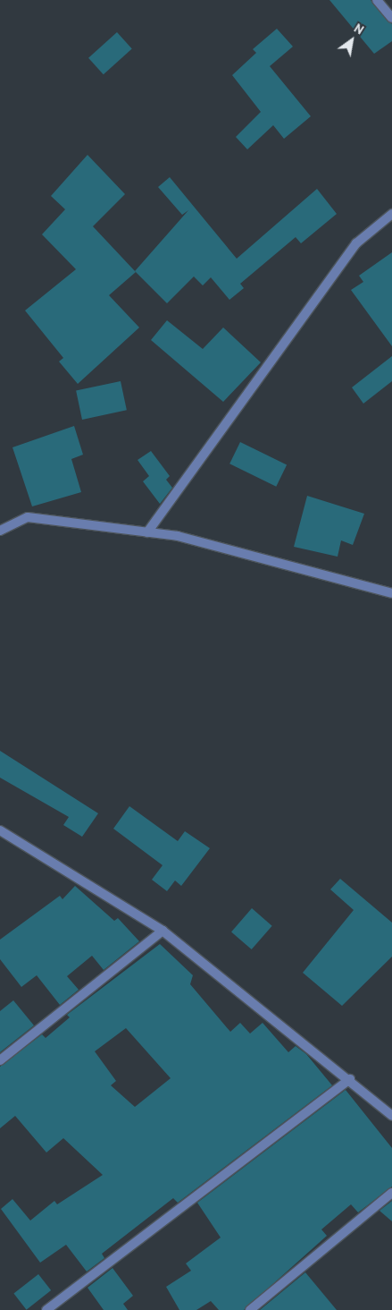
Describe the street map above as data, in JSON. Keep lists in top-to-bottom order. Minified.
{"north":"top right"}
